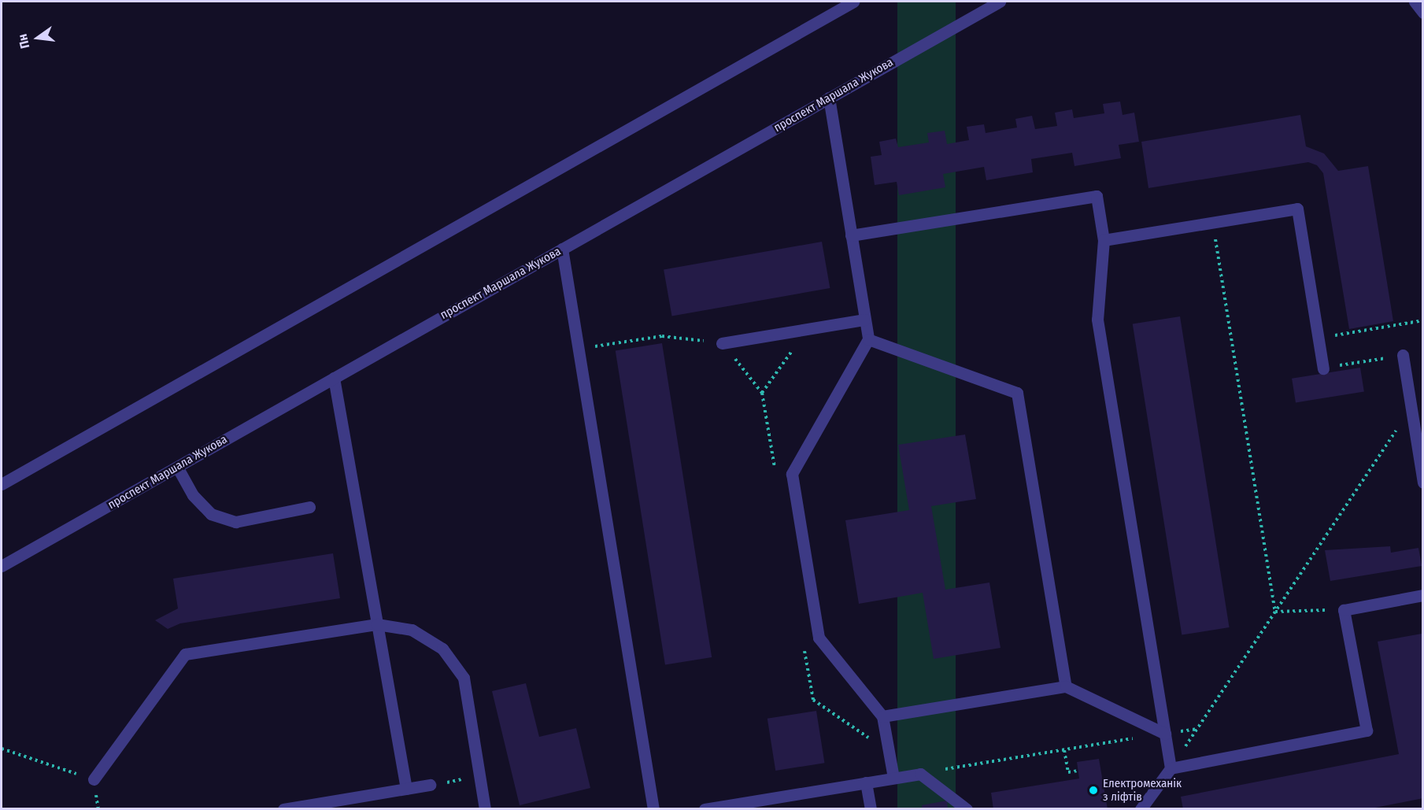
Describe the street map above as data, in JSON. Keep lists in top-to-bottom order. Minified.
{"streets":{"street":["проспект Маршала Жукова"]},"places":["Електромеханік з ліфтів"],"north":"left"}
